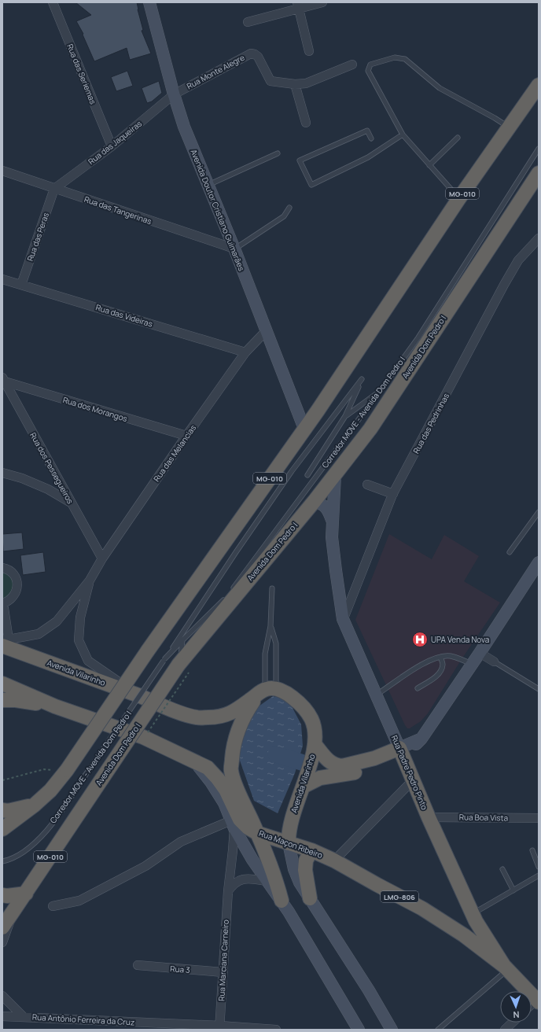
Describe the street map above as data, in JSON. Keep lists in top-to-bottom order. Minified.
{"streets":{"highway":["MG-010","Avenida Dom Pedro I","Avenida Vilarinho","Rua Padre Pedro Pinto","Rua Maçon Ribeiro","LMG-806"],"main road":["Avenida Doutor Cristiano Guimarães"],"street":["Rua Monte Alegre","Rua das Seriemas","Rua das Jaqueiras","Rua das Tangerinas","Rua das Peras","Rua das Videiras","Rua dos Morangos","Rua das Pedrinhas","Rua das Melancias","Rua dos Pessegueiros","Rua Boa Vista","Rua Marciana Carneiro","Rua 3","Rua Antônio Ferreira da Cruz"],"lane":["Corredor MOVE - Avenida Dom Pedro I"]},"crossings":[["Rua Monte Alegre","Rua das Jaqueiras"],["Rua Monte Alegre","Avenida Doutor Cristiano Guimarães"],["Rua das Seriemas","Rua das Jaqueiras"],["Rua das Jaqueiras","Rua das Tangerinas"],["Rua das Jaqueiras","Avenida Doutor Cristiano Guimarães"],["Rua das Jaqueiras","Rua das Peras"],["MG-010","Avenida Doutor Cristiano Guimarães"],["Rua das Tangerinas","Avenida Doutor Cristiano Guimarães"],["Rua das Tangerinas","Rua das Peras"],["Avenida Doutor Cristiano Guimarães","Rua das Melancias"],["Rua das Peras","Rua das Videiras"],["Rua das Videiras","Rua das Melancias"],["Avenida Dom Pedro I","Rua Padre Pedro Pinto"],["Rua dos Morangos","Rua das Melancias"],["Rua dos Morangos","Rua dos Pessegueiros"],["Rua das Pedrinhas","Rua Padre Pedro Pinto"],["Rua das Melancias","Rua dos Pessegueiros"],["Rua das Melancias","Avenida Vilarinho"],["Avenida Vilarinho","Rua Maçon Ribeiro"],["Rua Padre Pedro Pinto","Rua Boa Vista"],["Rua Padre Pedro Pinto","Rua Maçon Ribeiro"],["Rua Marciana Carneiro","Rua 3"],["Rua Marciana Carneiro","Rua Antônio Ferreira da Cruz"]],"places":{"hospital":["UPA Venda Nova"]},"north":"bottom"}
